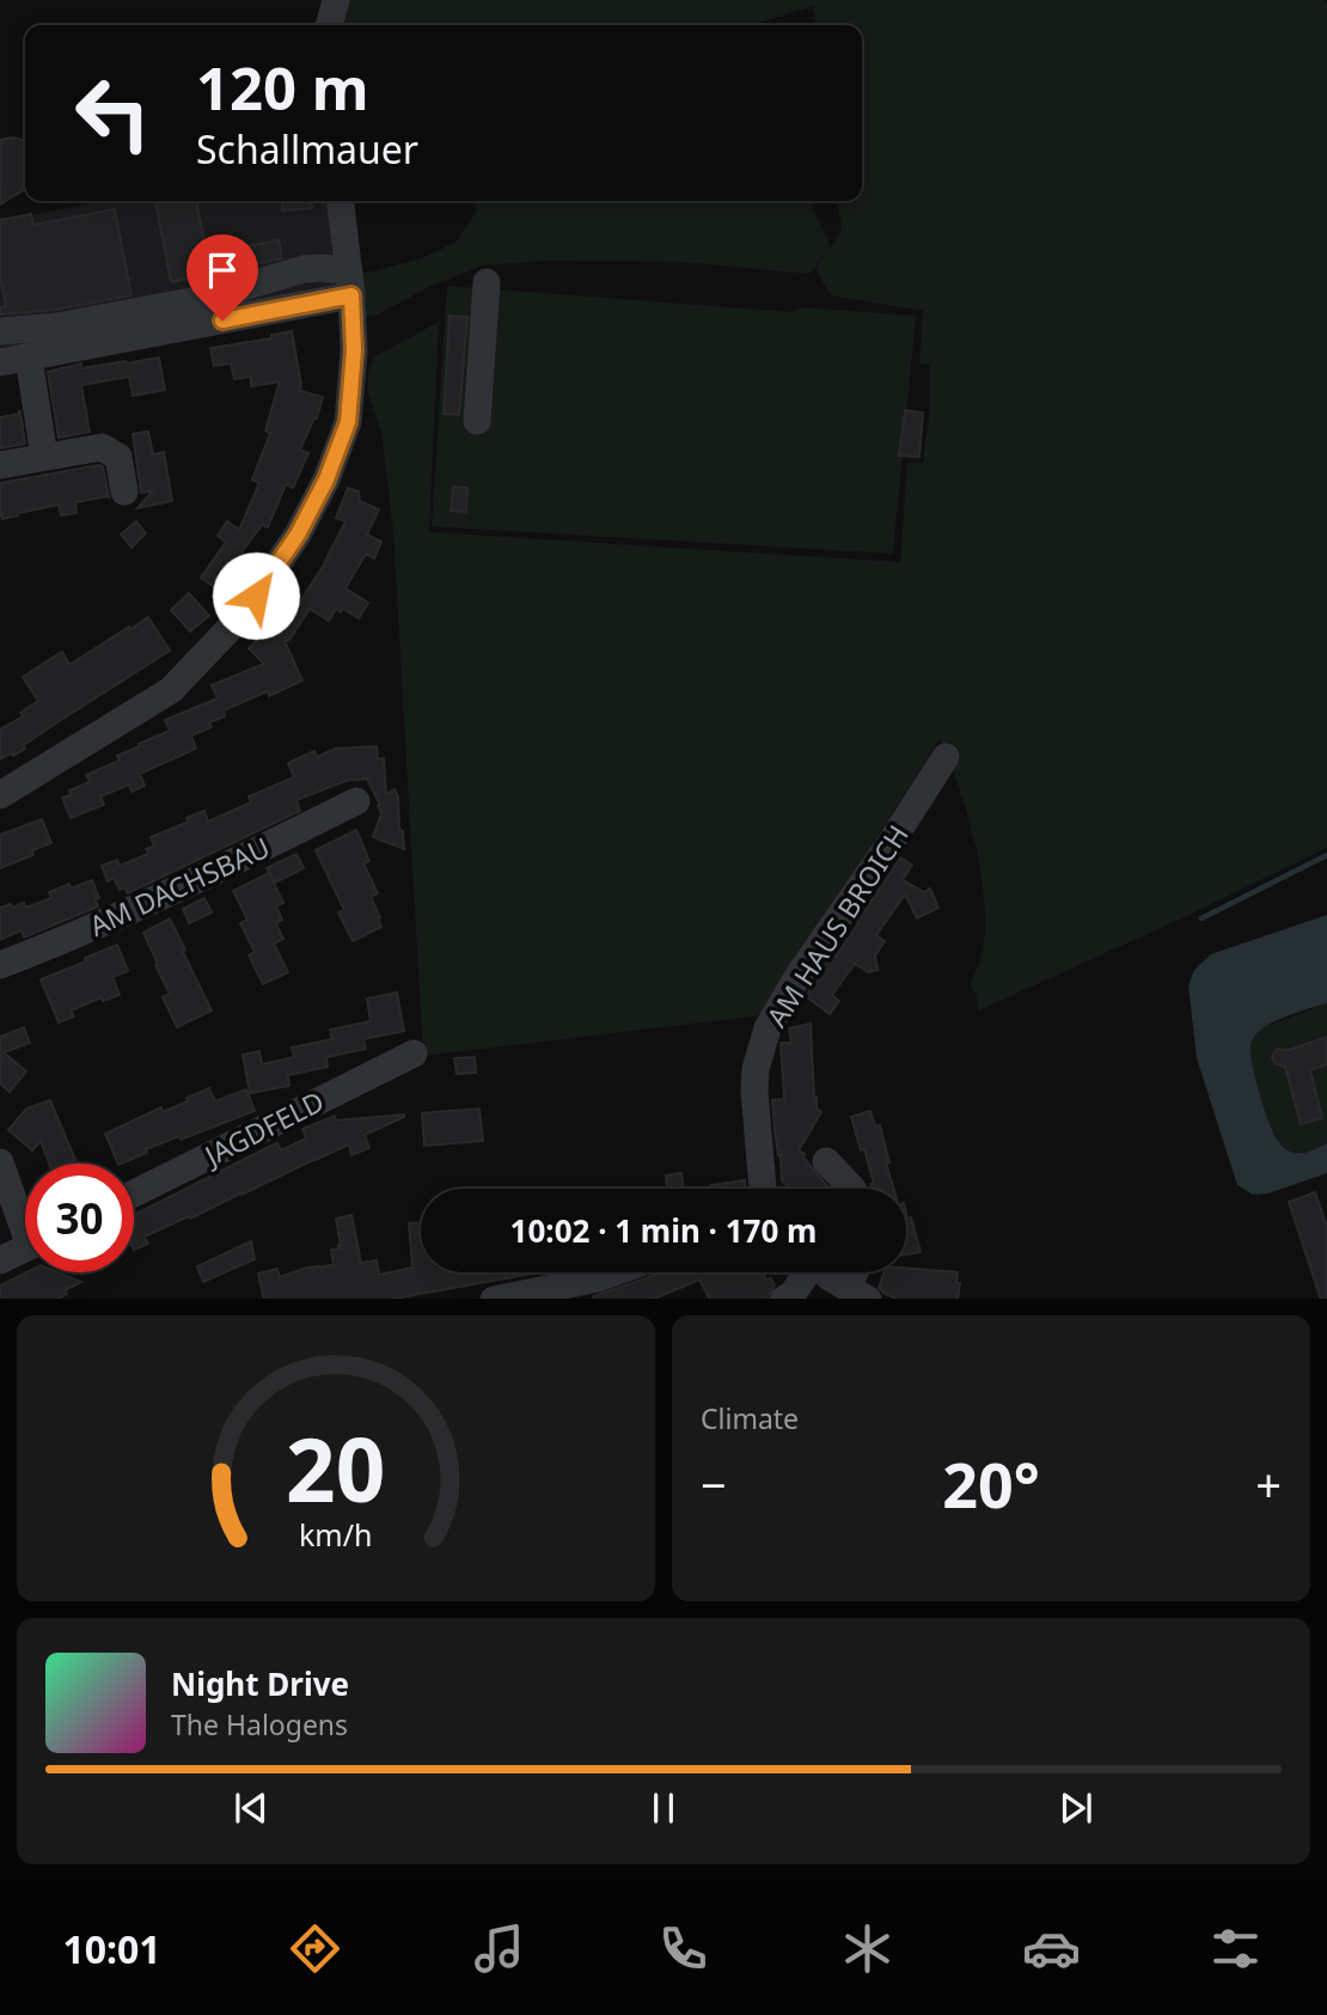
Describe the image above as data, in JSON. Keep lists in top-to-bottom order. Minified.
{"streets":{"street":["AM DACHSBAU","AM HAUS BROICH","JAGDFELD"]},"page":{"turn":["120 m","Schallmauer"],"limit":"30","trip":"10:02 · 1 min · 170 m","tile":"Climate","heat":["−","20°","+"],"song":["Night Drive","The Halogens"],"tabs":"10:01","gauge":["20","km/h"]}}
